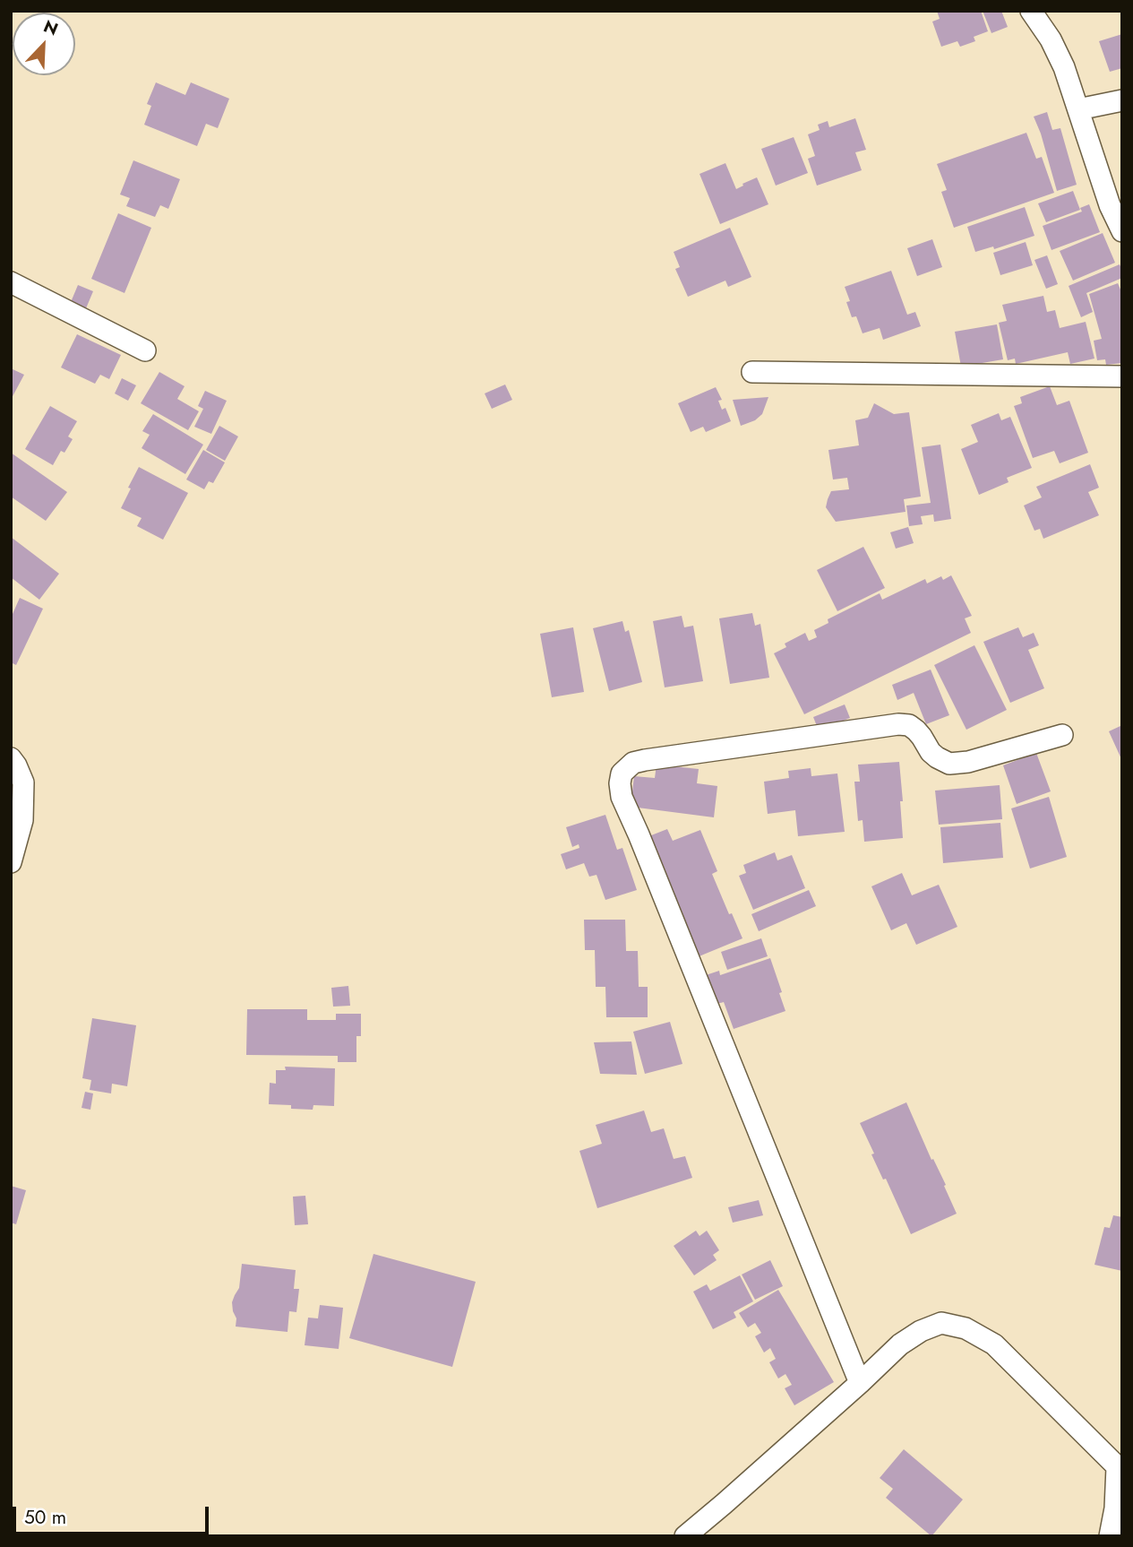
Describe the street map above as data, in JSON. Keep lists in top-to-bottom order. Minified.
{"scale_bar":"50 m","north":"top right"}
